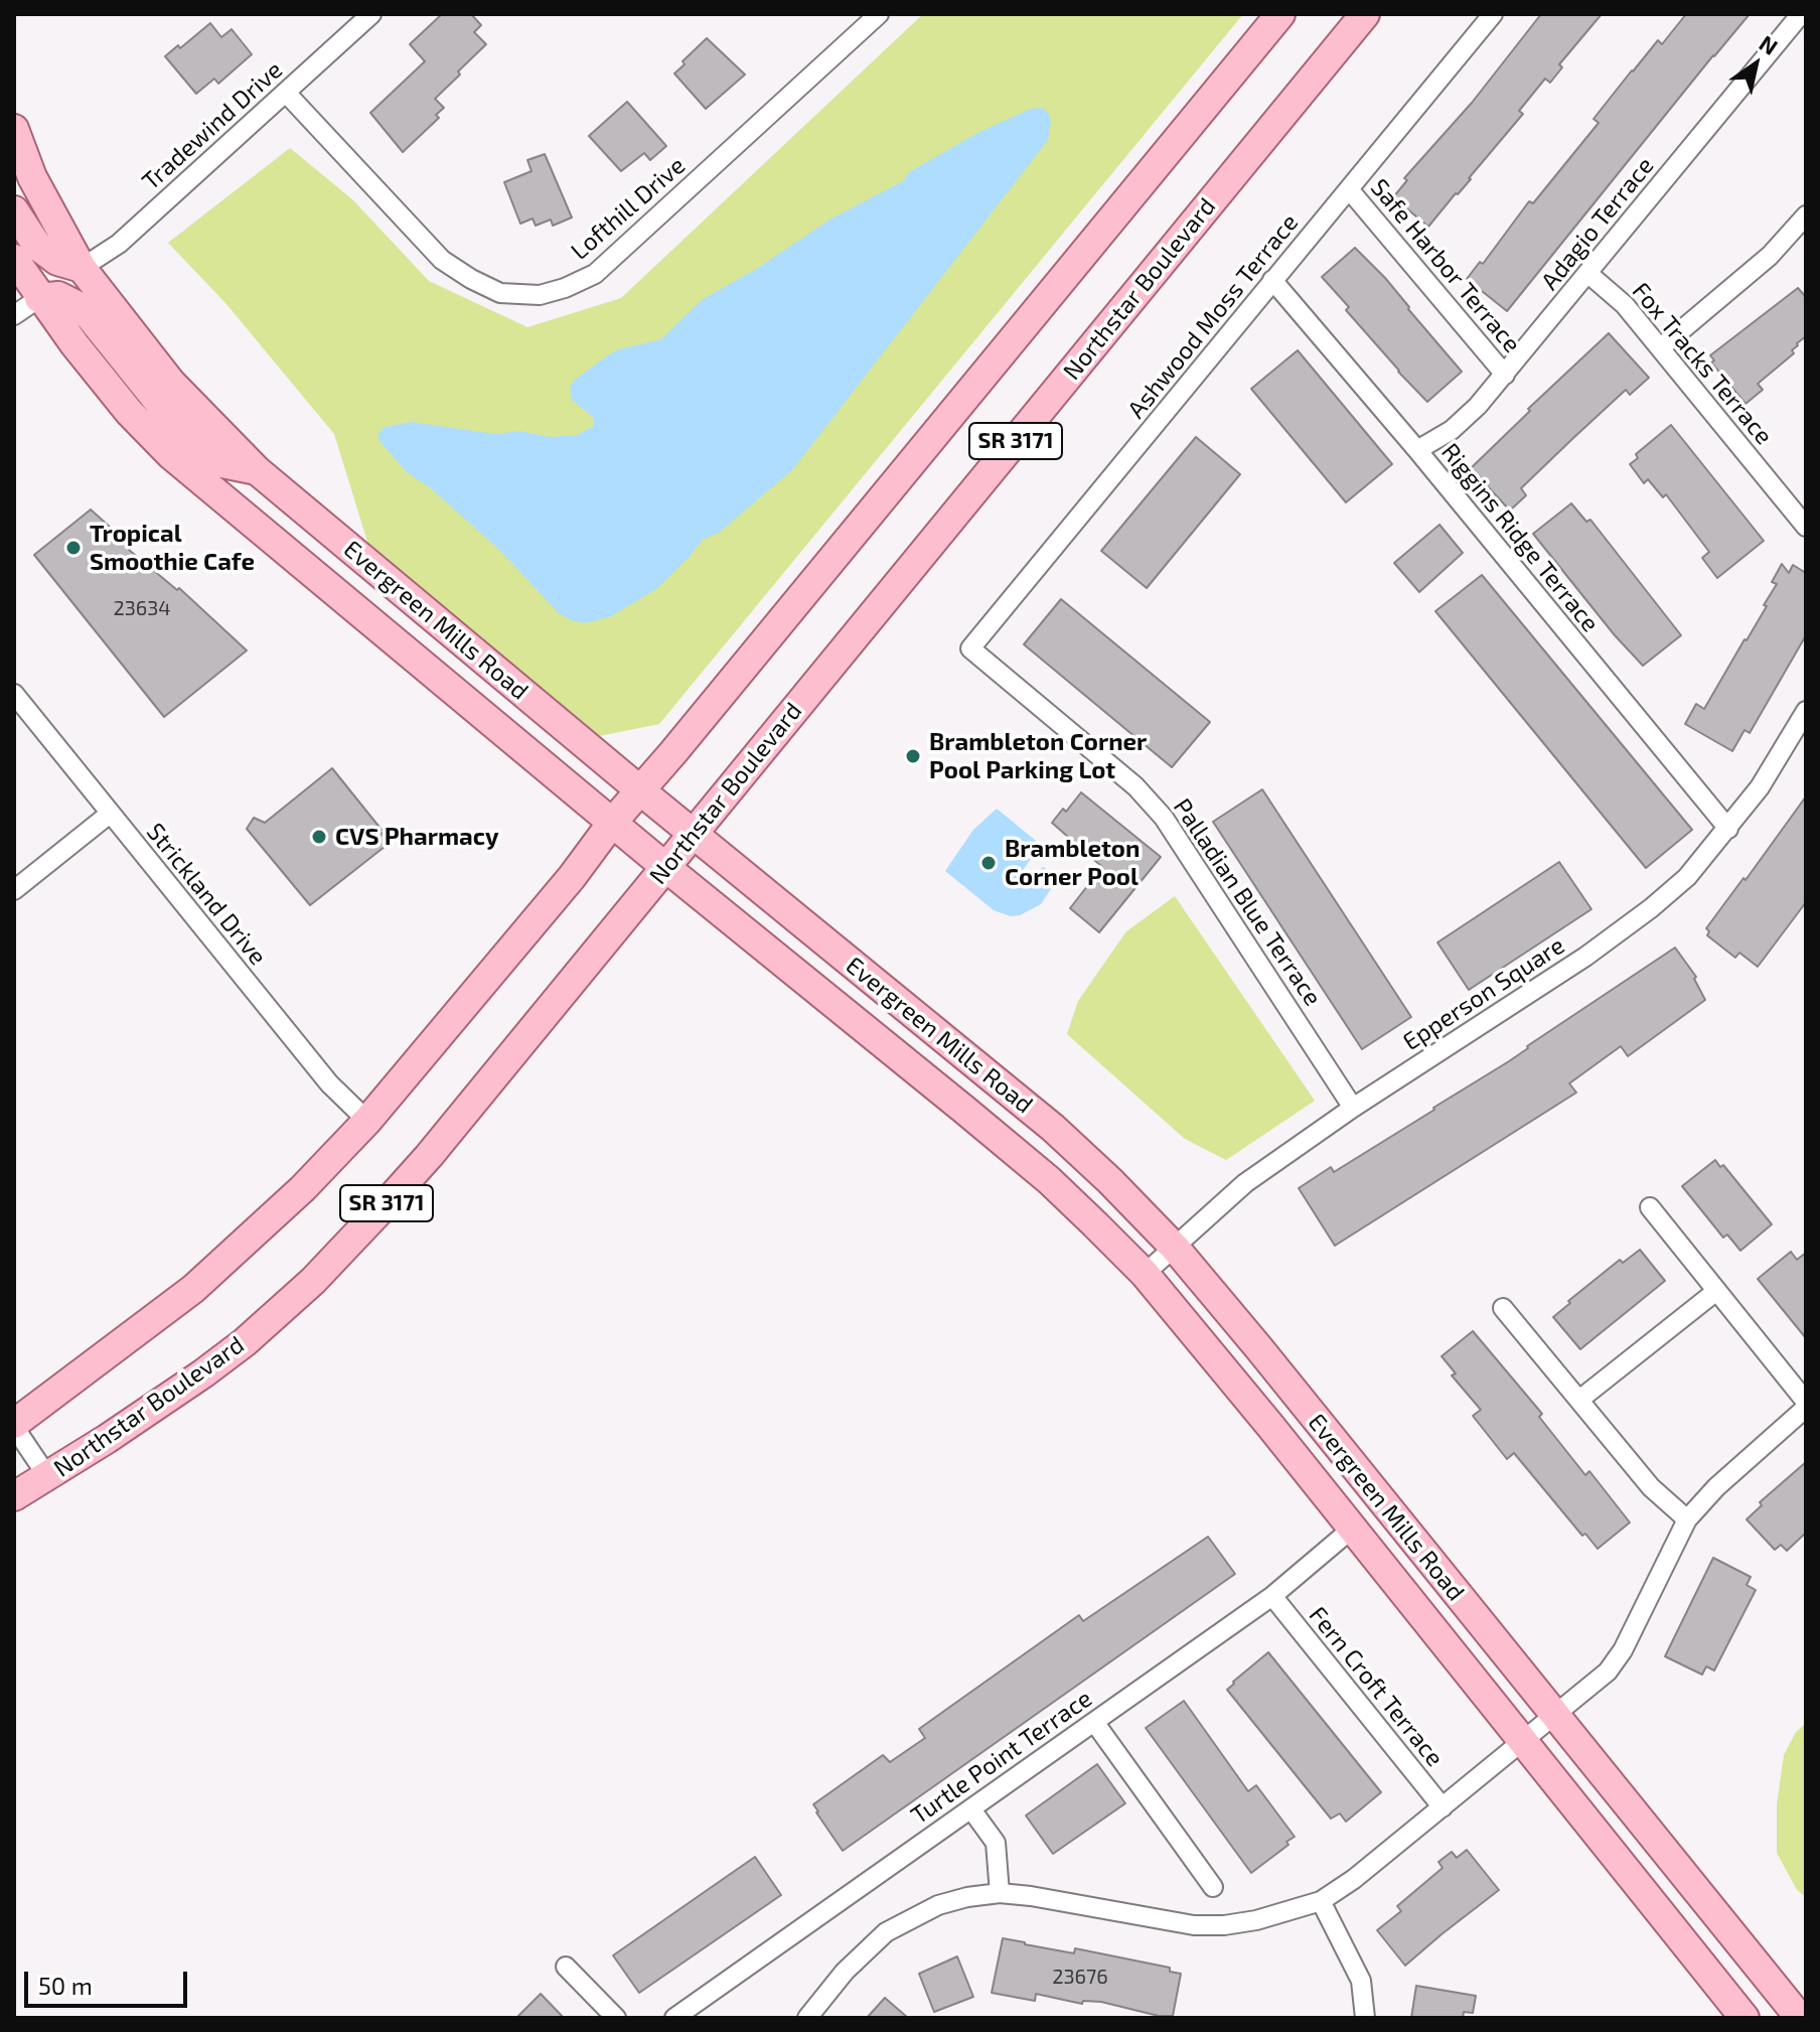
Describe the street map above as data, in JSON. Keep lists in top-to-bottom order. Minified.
{"streets":{"main road":["Northstar Boulevard","SR 3171","Evergreen Mills Road"],"street":["Tradewind Drive","Lofthill Drive","Adagio Terrace","Safe Harbor Terrace","Ashwood Moss Terrace","Fox Tracks Terrace","Riggins Ridge Terrace","Strickland Drive","Palladian Blue Terrace","Epperson Square","Fern Croft Terrace","Turtle Point Terrace"]},"crossings":[["Tradewind Drive","Lofthill Drive"],["Tradewind Drive","Evergreen Mills Road"],["Adagio Terrace","Safe Harbor Terrace"],["Adagio Terrace","Fox Tracks Terrace"],["Adagio Terrace","Riggins Ridge Terrace"],["Safe Harbor Terrace","Ashwood Moss Terrace"],["Northstar Boulevard","Evergreen Mills Road"],["Ashwood Moss Terrace","Riggins Ridge Terrace"],["Ashwood Moss Terrace","Palladian Blue Terrace"],["SR 3171","Evergreen Mills Road"],["SR 3171","Strickland Drive"],["Riggins Ridge Terrace","Epperson Square"],["Evergreen Mills Road","Epperson Square"],["Evergreen Mills Road","Turtle Point Terrace"],["Palladian Blue Terrace","Epperson Square"],["Fern Croft Terrace","Turtle Point Terrace"]],"places":["Tropical Smoothie Cafe","Brambleton Corner Pool Parking Lot","CVS Pharmacy","Brambleton Corner Pool"],"house_numbers":["23634","23676"],"scale_bar":"50 m","north":"top right"}
